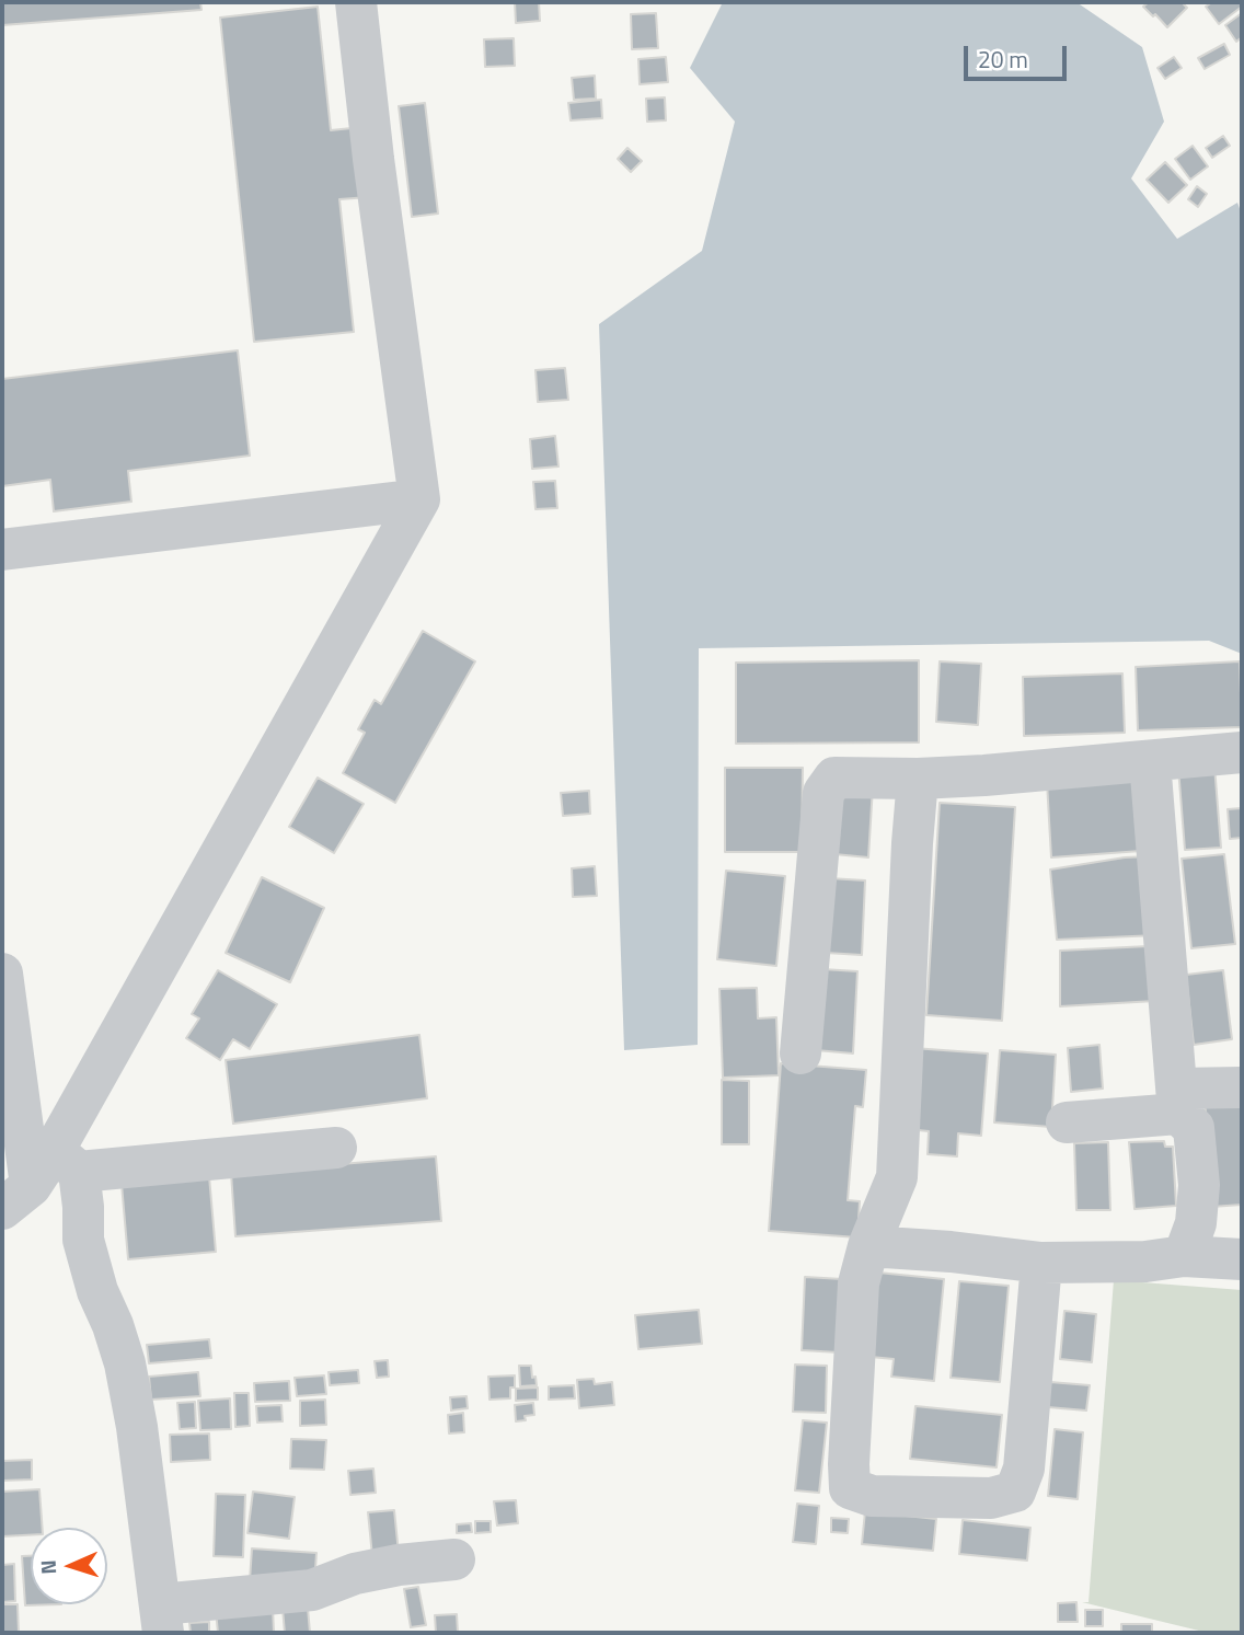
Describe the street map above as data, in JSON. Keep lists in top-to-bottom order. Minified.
{"scale_bar":"20 m","north":"left"}
